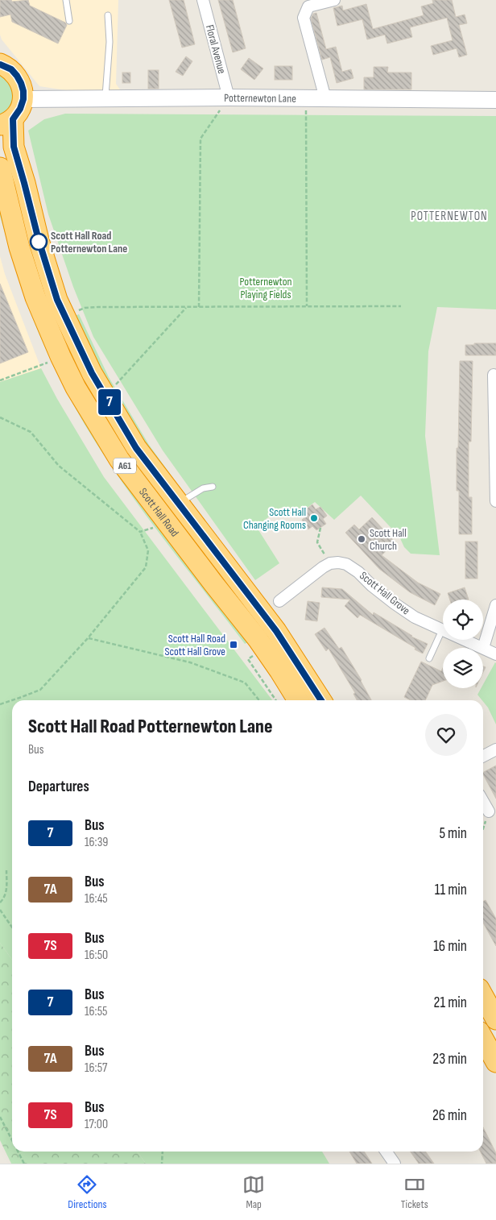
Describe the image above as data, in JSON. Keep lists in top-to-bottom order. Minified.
{"streets":{"highway":["A61","Scott Hall Road"],"main road":["Potternewton Lane"],"street":["Floral Avenue","Scott Hall Grove"]},"crossings":[["Floral Avenue","Potternewton Lane"],["Potternewton Lane","A61"],["A61","Scott Hall Road"]],"districts":["POTTERNEWTON"],"parks":["Potternewton Playing Fields"],"places":{"other":["Scott Hall Road Potternewton Lane","Scott Hall Changing Rooms","Scott Hall Church"],"transit":["Scott Hall Road Scott Hall Grove"]},"lines":["bus line 7"],"page":{"on_map":"7","heading":[["Scott Hall Road Potternewton Lane","Bus"],"Departures"],"list":[{"mark":"7","name":"Bus","note":"16:39","value":"5 min"},{"mark":"7A","name":"Bus","note":"16:45","value":"11 min"},{"mark":"7S","name":"Bus","note":"16:50","value":"16 min"},{"mark":"7","name":"Bus","note":"16:55","value":"21 min"},{"mark":"7A","name":"Bus","note":"16:57","value":"23 min"},{"mark":"7S","name":"Bus","note":"17:00","value":"26 min"}],"tabs":["Directions","Map","Tickets"]}}
